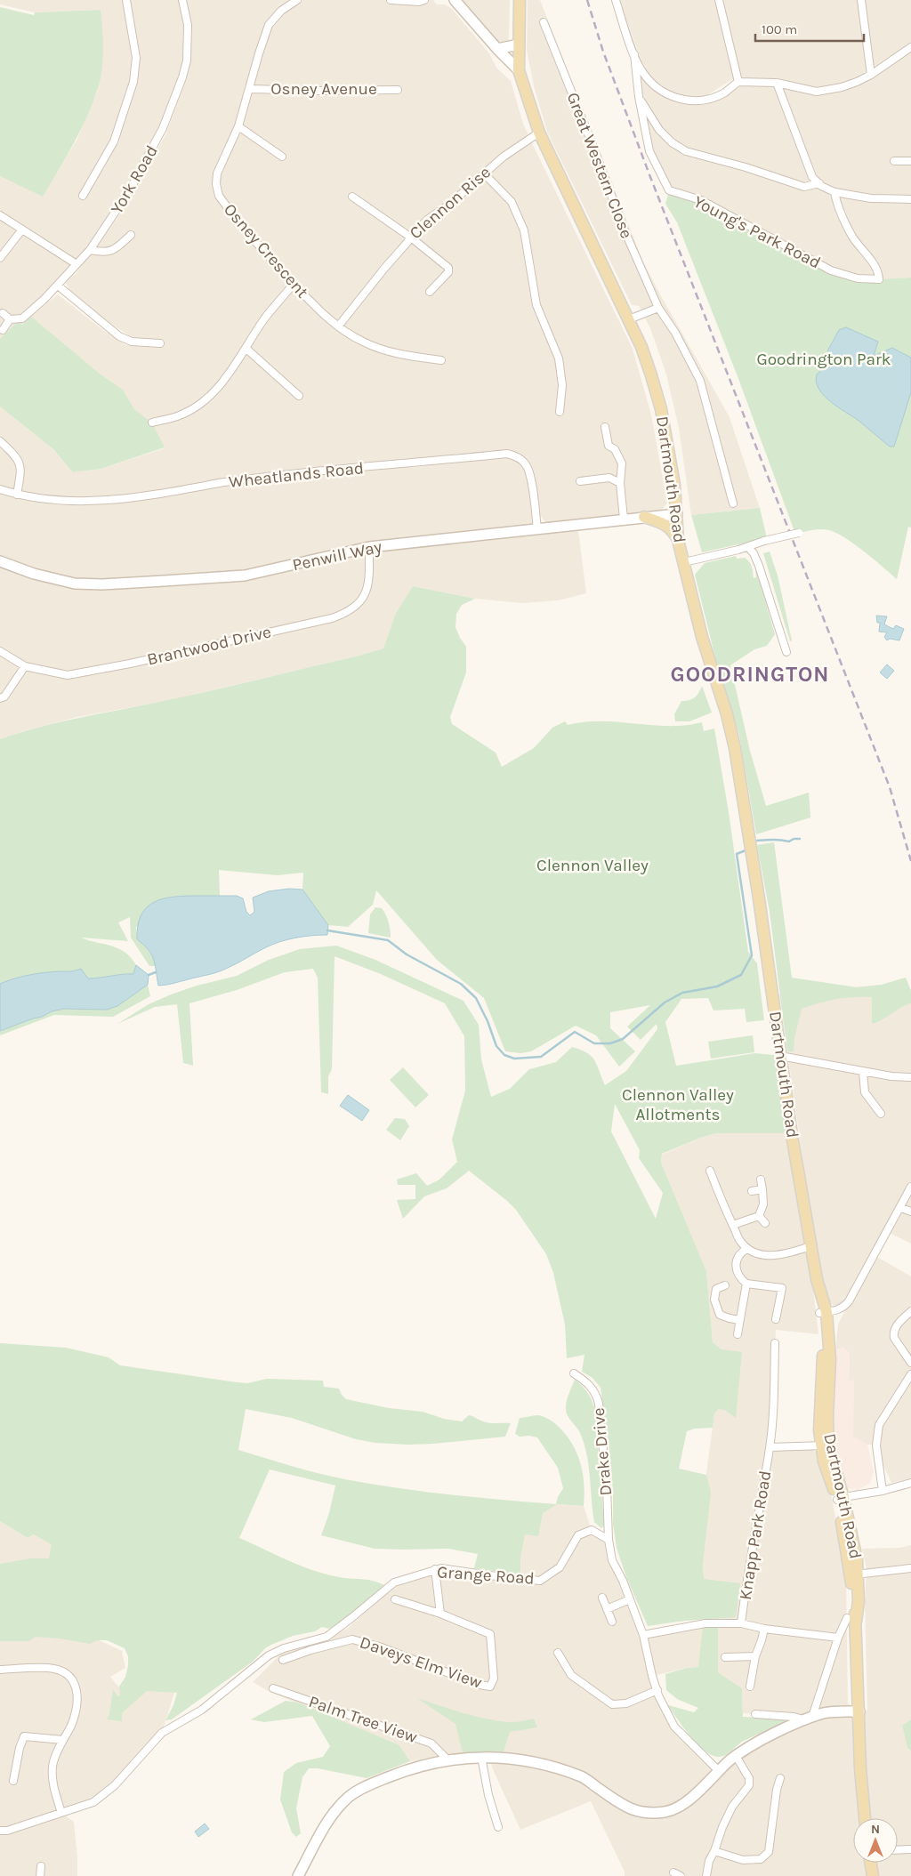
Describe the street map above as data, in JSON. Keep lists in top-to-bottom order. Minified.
{"streets":{"main road":["Dartmouth Road"],"street":["Osney Avenue","Great Western Close","York Road","Clennon Rise","Young's Park Road","Osney Crescent","Wheatlands Road","Penwill Way","Brantwood Drive","Drake Drive","Knapp Park Road","Grange Road","Daveys Elm View","Palm Tree View"]},"crossings":[["Osney Avenue","Osney Crescent"],["Clennon Rise","Osney Crescent"],["Clennon Rise","Dartmouth Road"],["Wheatlands Road","Penwill Way"],["Dartmouth Road","Penwill Way"],["Dartmouth Road","Knapp Park Road"],["Penwill Way","Brantwood Drive"],["Drake Drive","Grange Road"]],"districts":["GOODRINGTON"],"parks":["Goodrington Park","Clennon Valley","Clennon Valley Allotments"],"scale_bar":"100 m","north":"top"}
